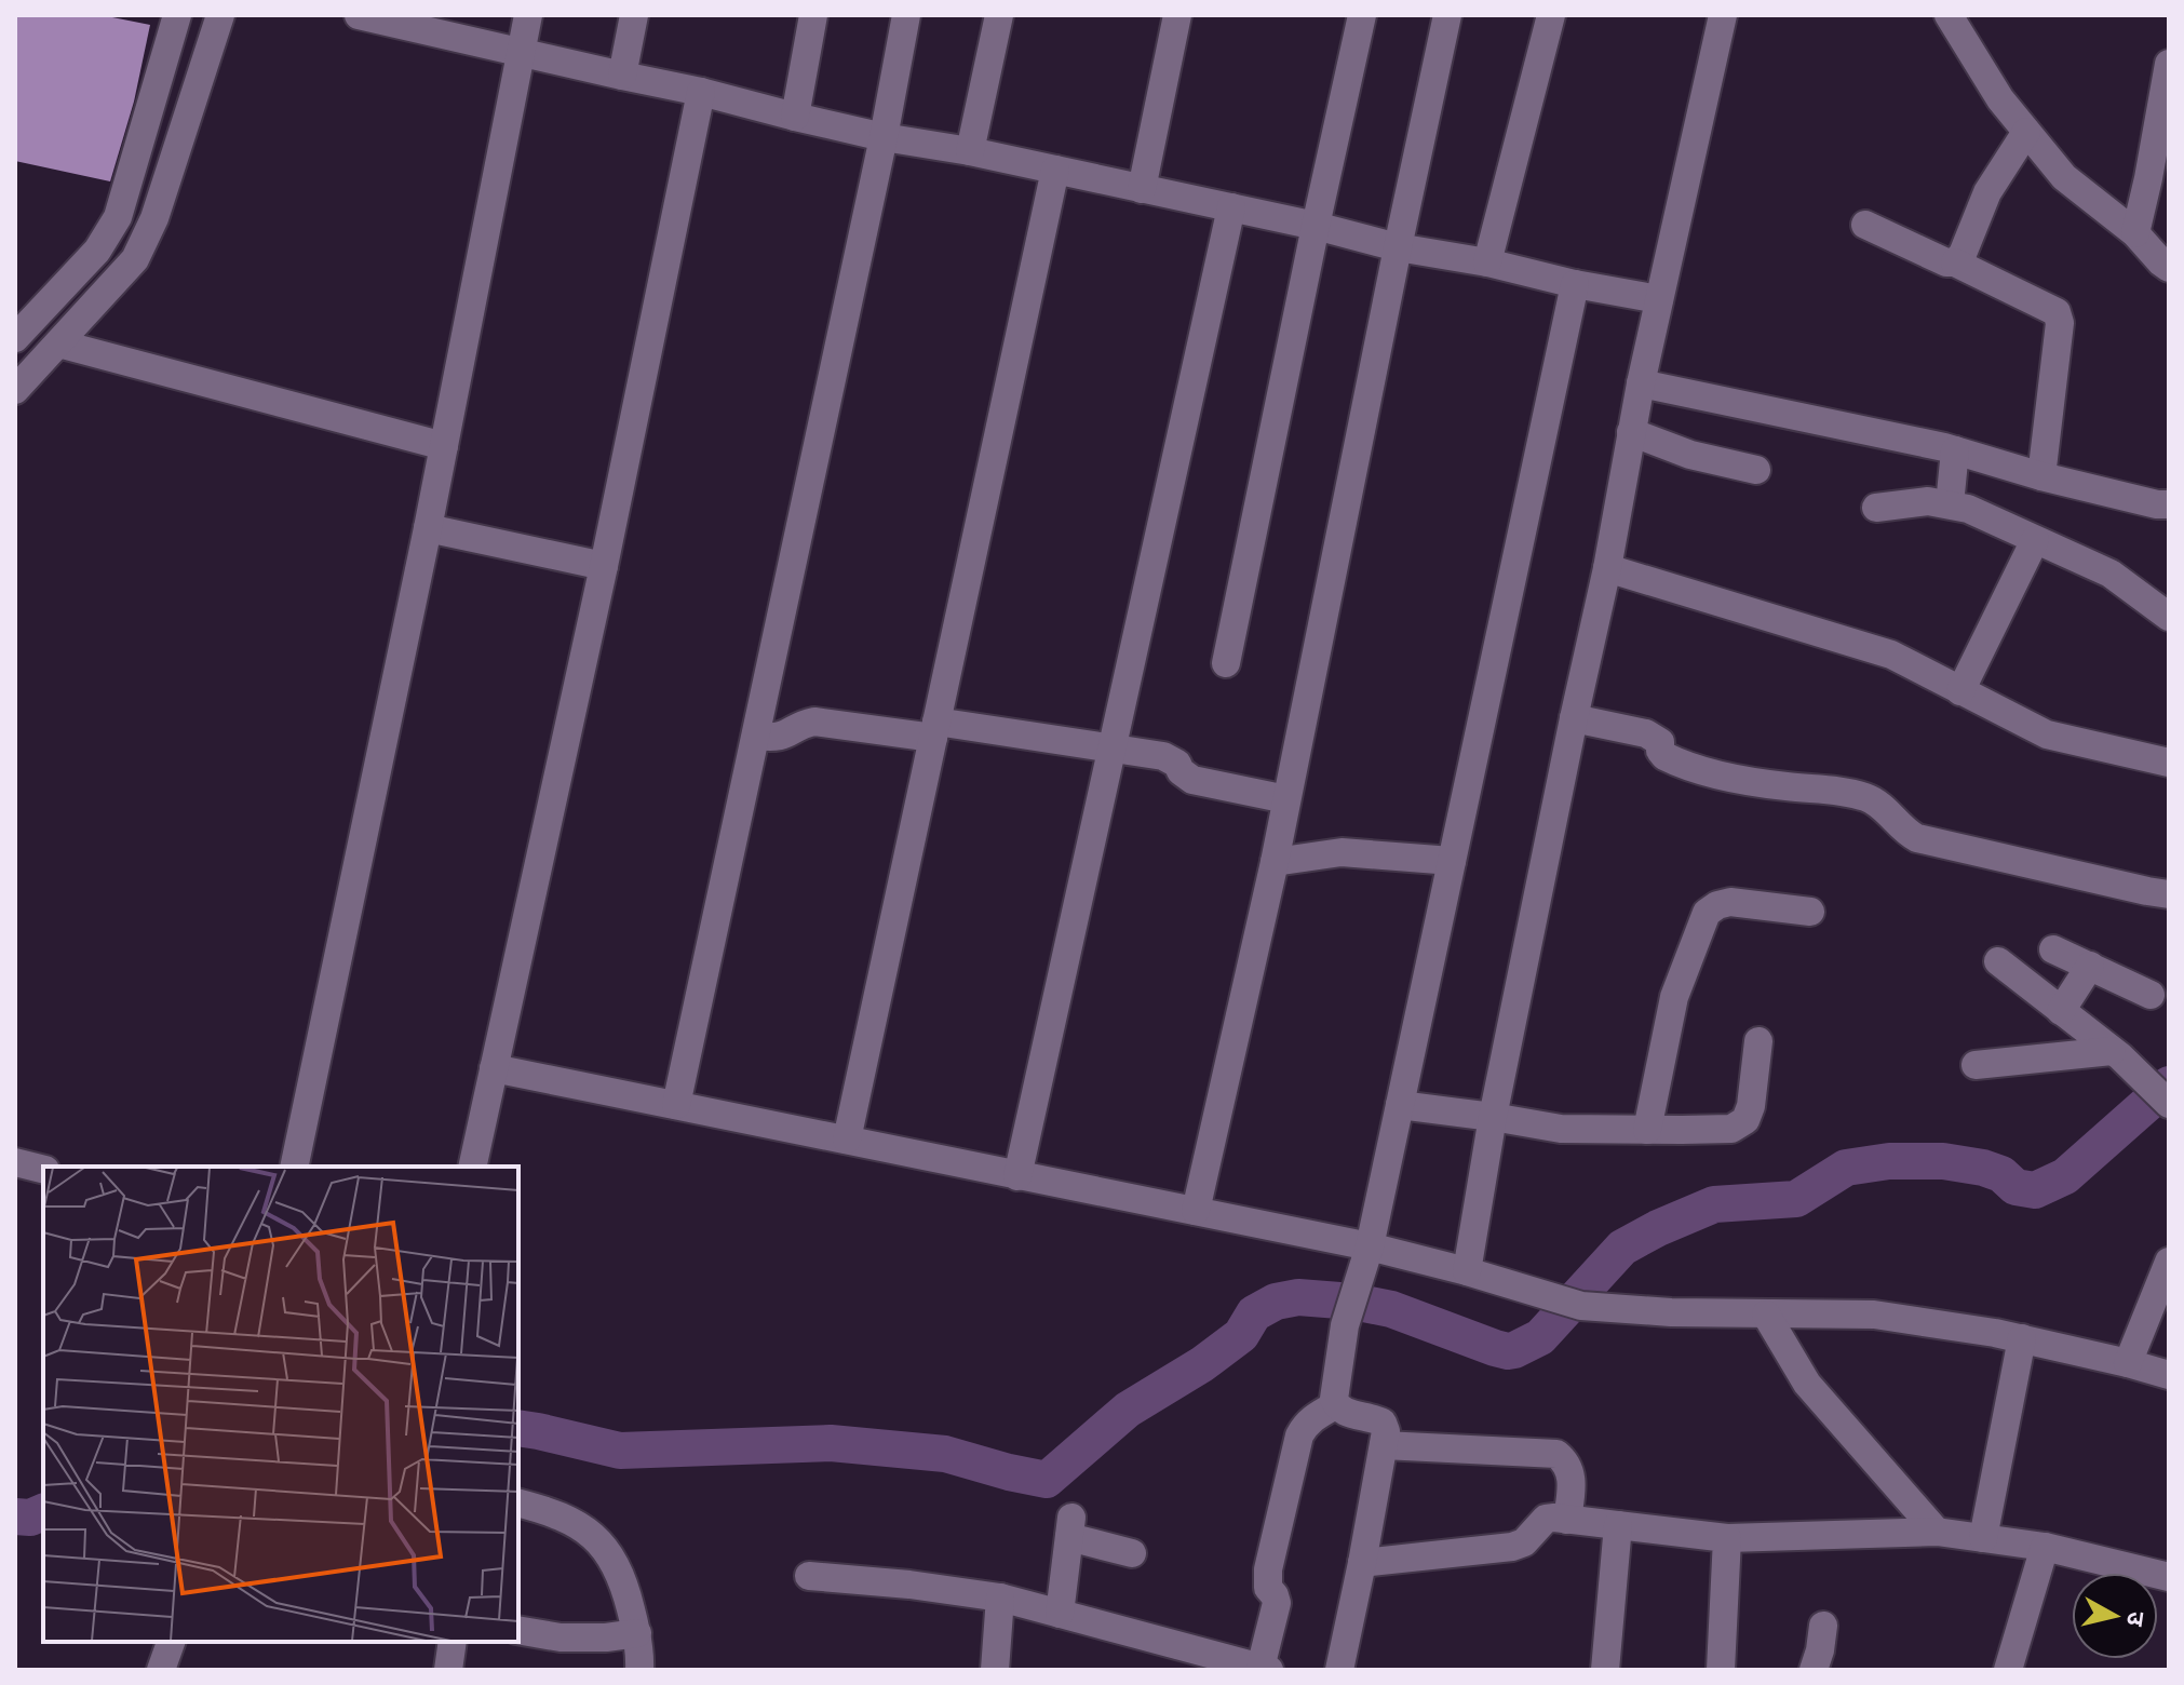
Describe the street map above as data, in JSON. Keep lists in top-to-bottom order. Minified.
{"north":"right"}
